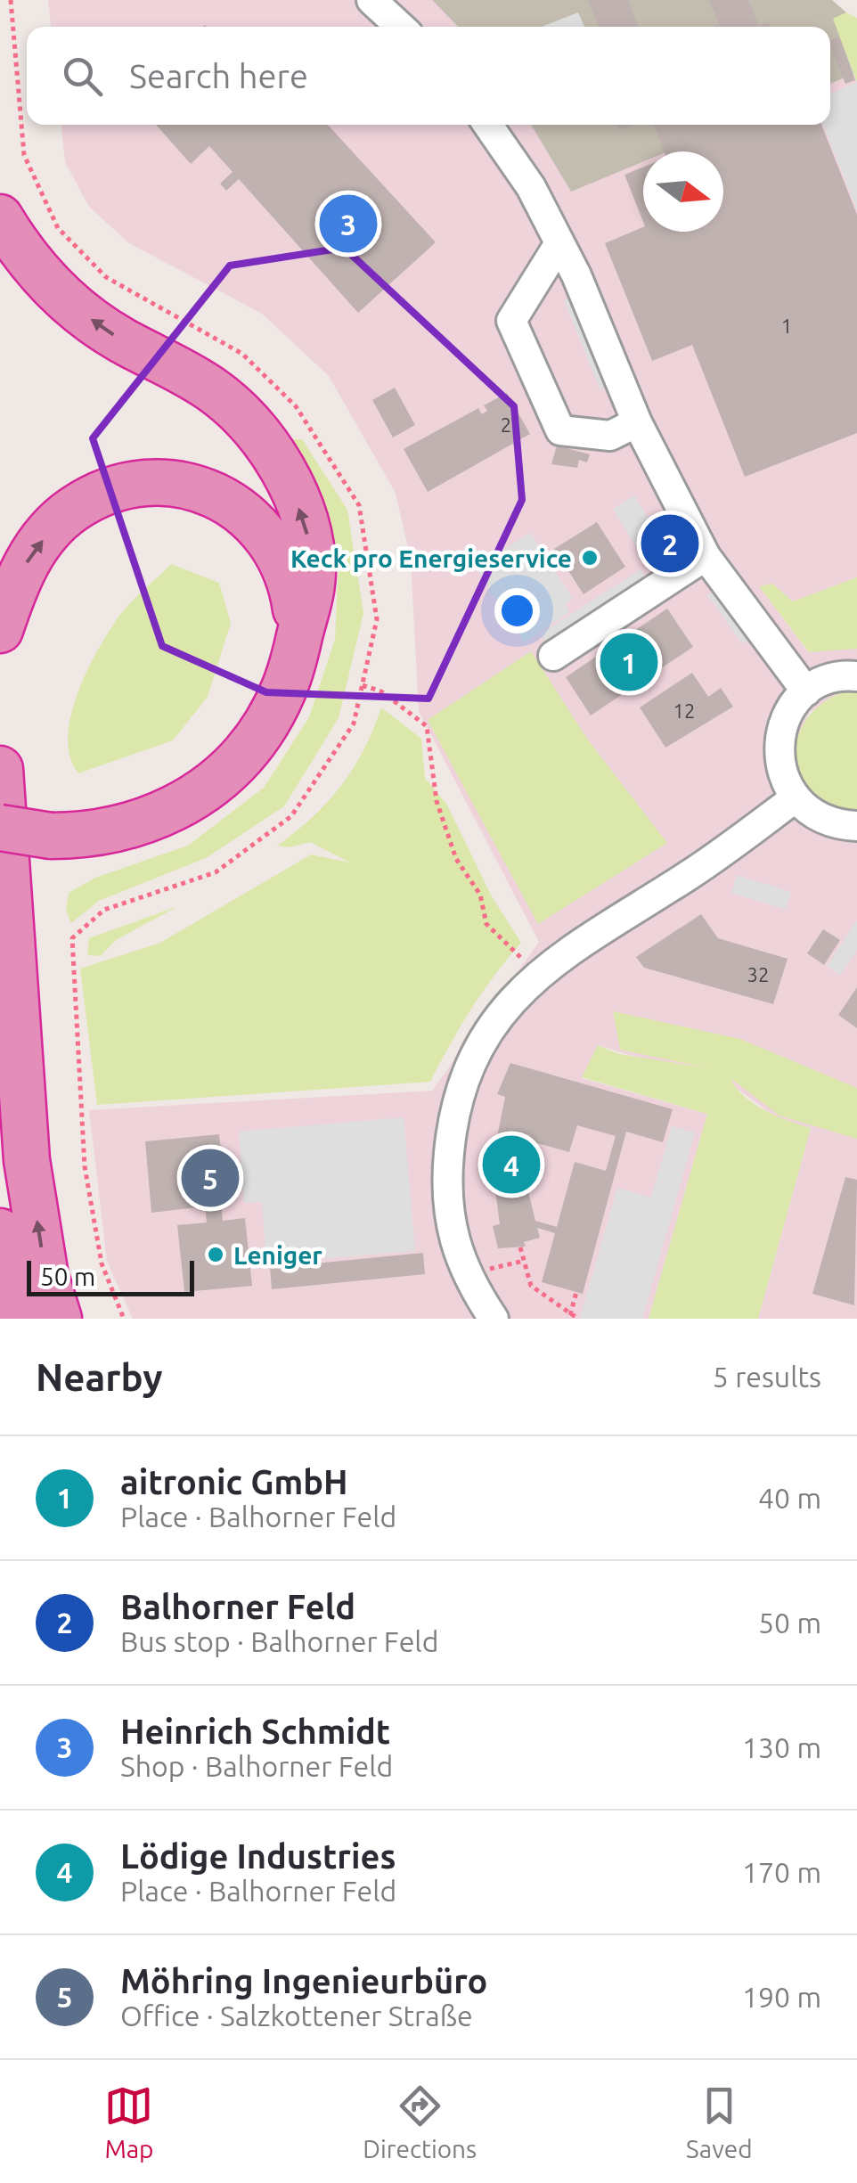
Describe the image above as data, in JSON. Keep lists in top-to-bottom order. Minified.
{"places":["Keck pro Energieservice","Leniger"],"house_numbers":["1","2","12","32"],"scale_bar":"50 m","north":"right","page":{"search":"Search here","pins":["3","2","1","4","5"],"scale":"50 m","heading":["Nearby","5 results"],"list":[{"mark":"1","name":"aitronic GmbH","note":"Place · Balhorner Feld","value":"40 m"},{"mark":"2","name":"Balhorner Feld","note":"Bus stop · Balhorner Feld","value":"50 m"},{"mark":"3","name":"Heinrich Schmidt","note":"Shop · Balhorner Feld","value":"130 m"},{"mark":"4","name":"Lödige Industries","note":"Place · Balhorner Feld","value":"170 m"},{"mark":"5","name":"Möhring Ingenieurbüro","note":"Office · Salzkottener Straße","value":"190 m"}],"nav":["Map","Directions","Saved"]}}
